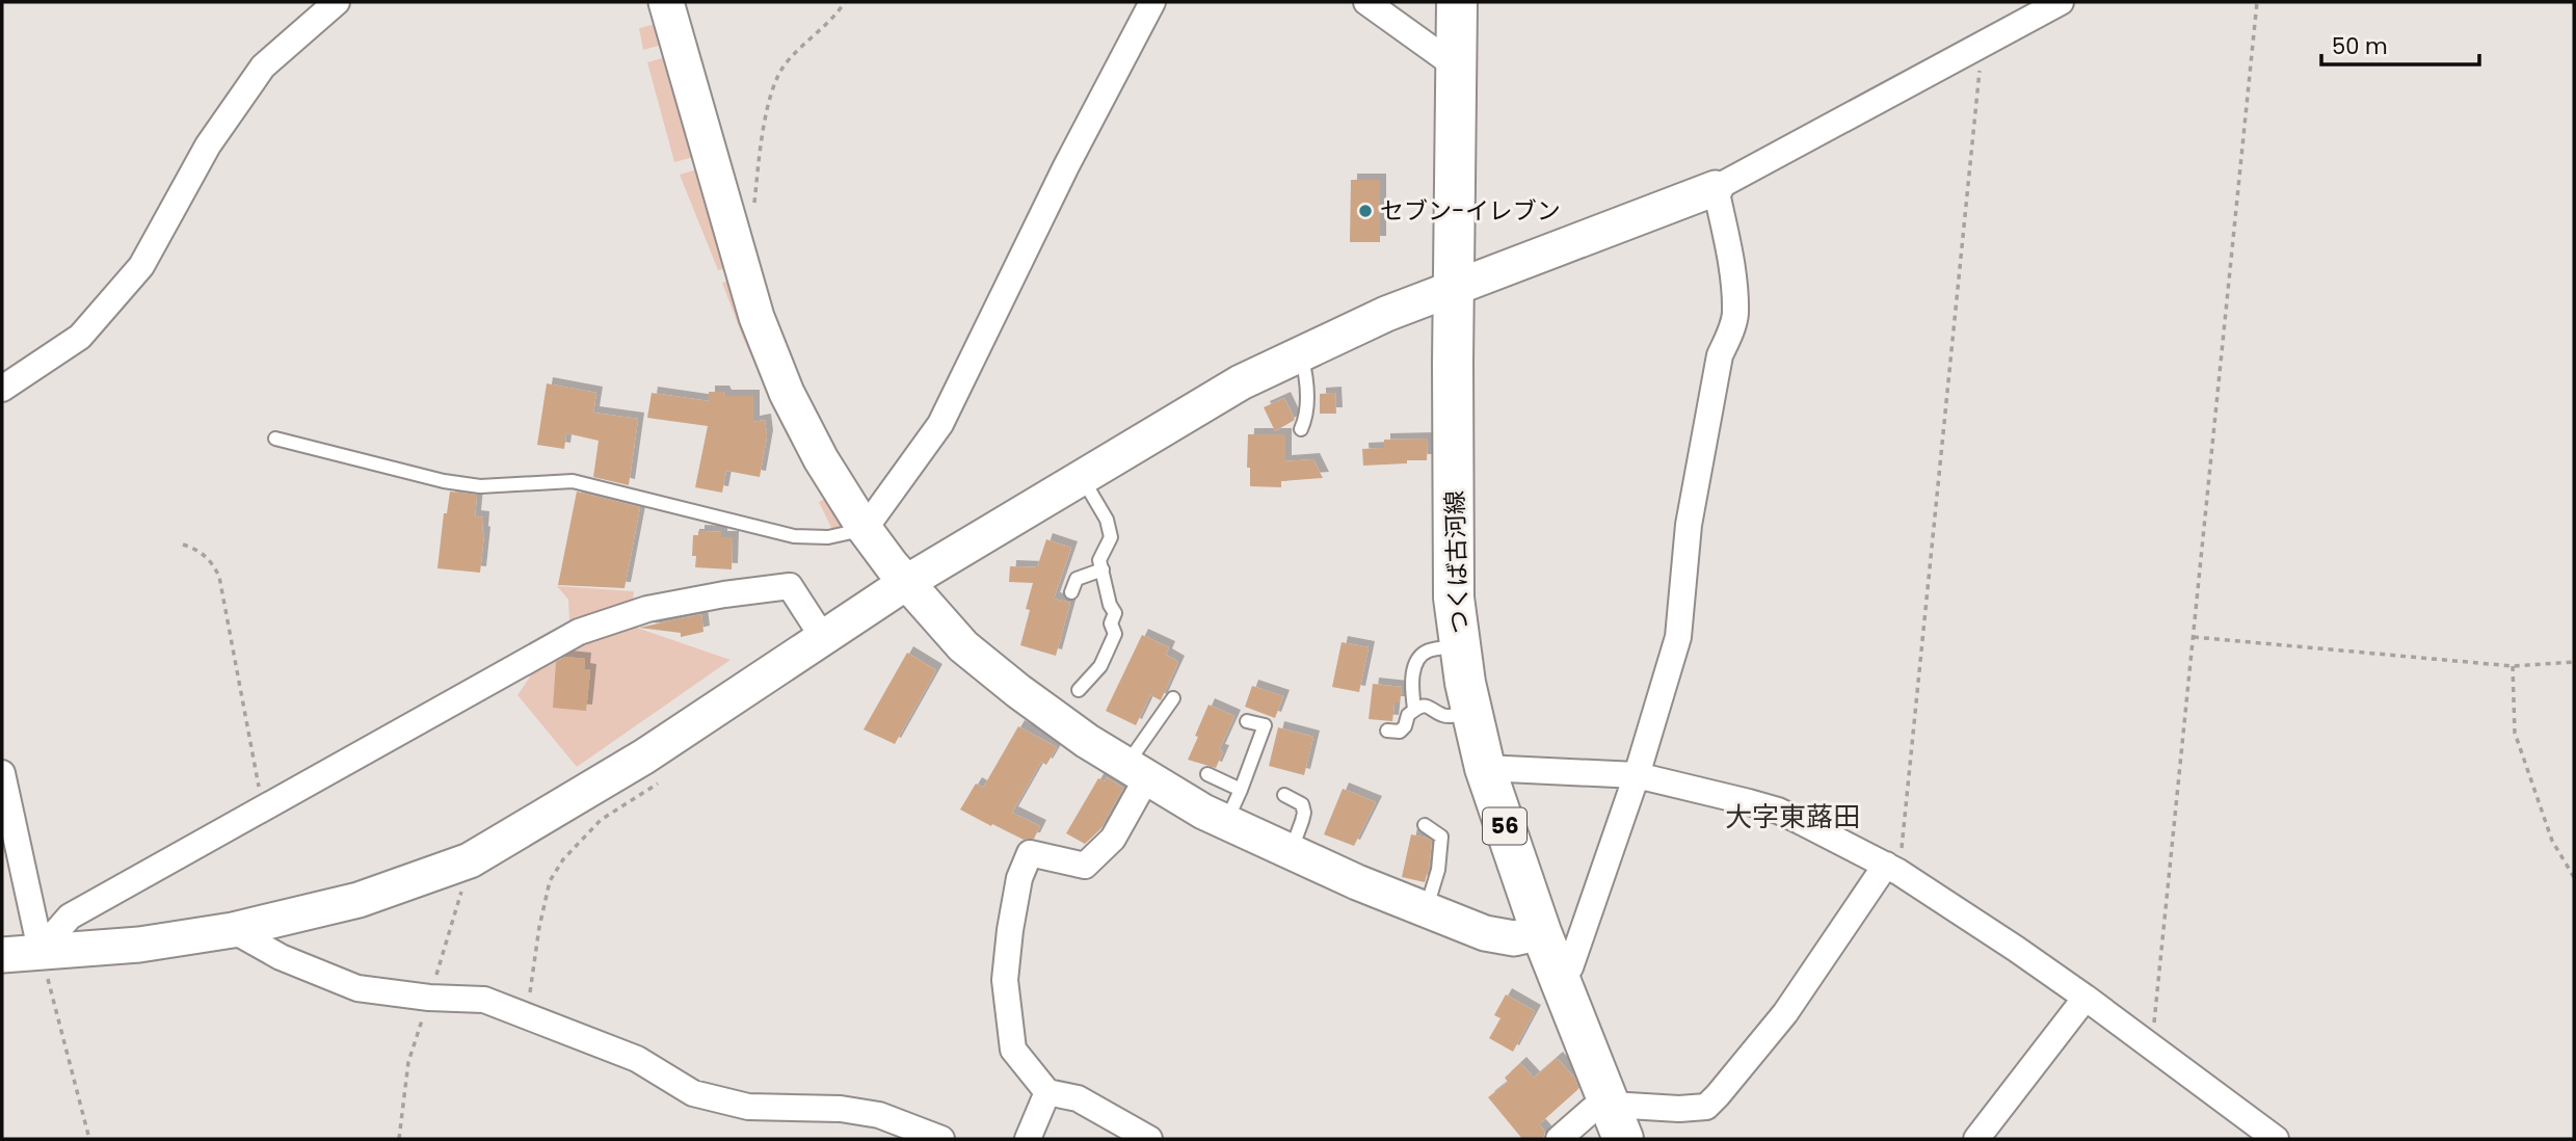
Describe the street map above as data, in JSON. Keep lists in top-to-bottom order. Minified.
{"streets":{"main road":["つくば古河線","56"]},"districts":["大字東蕗田"],"places":["セブン-イレブン"],"scale_bar":"50 m"}
